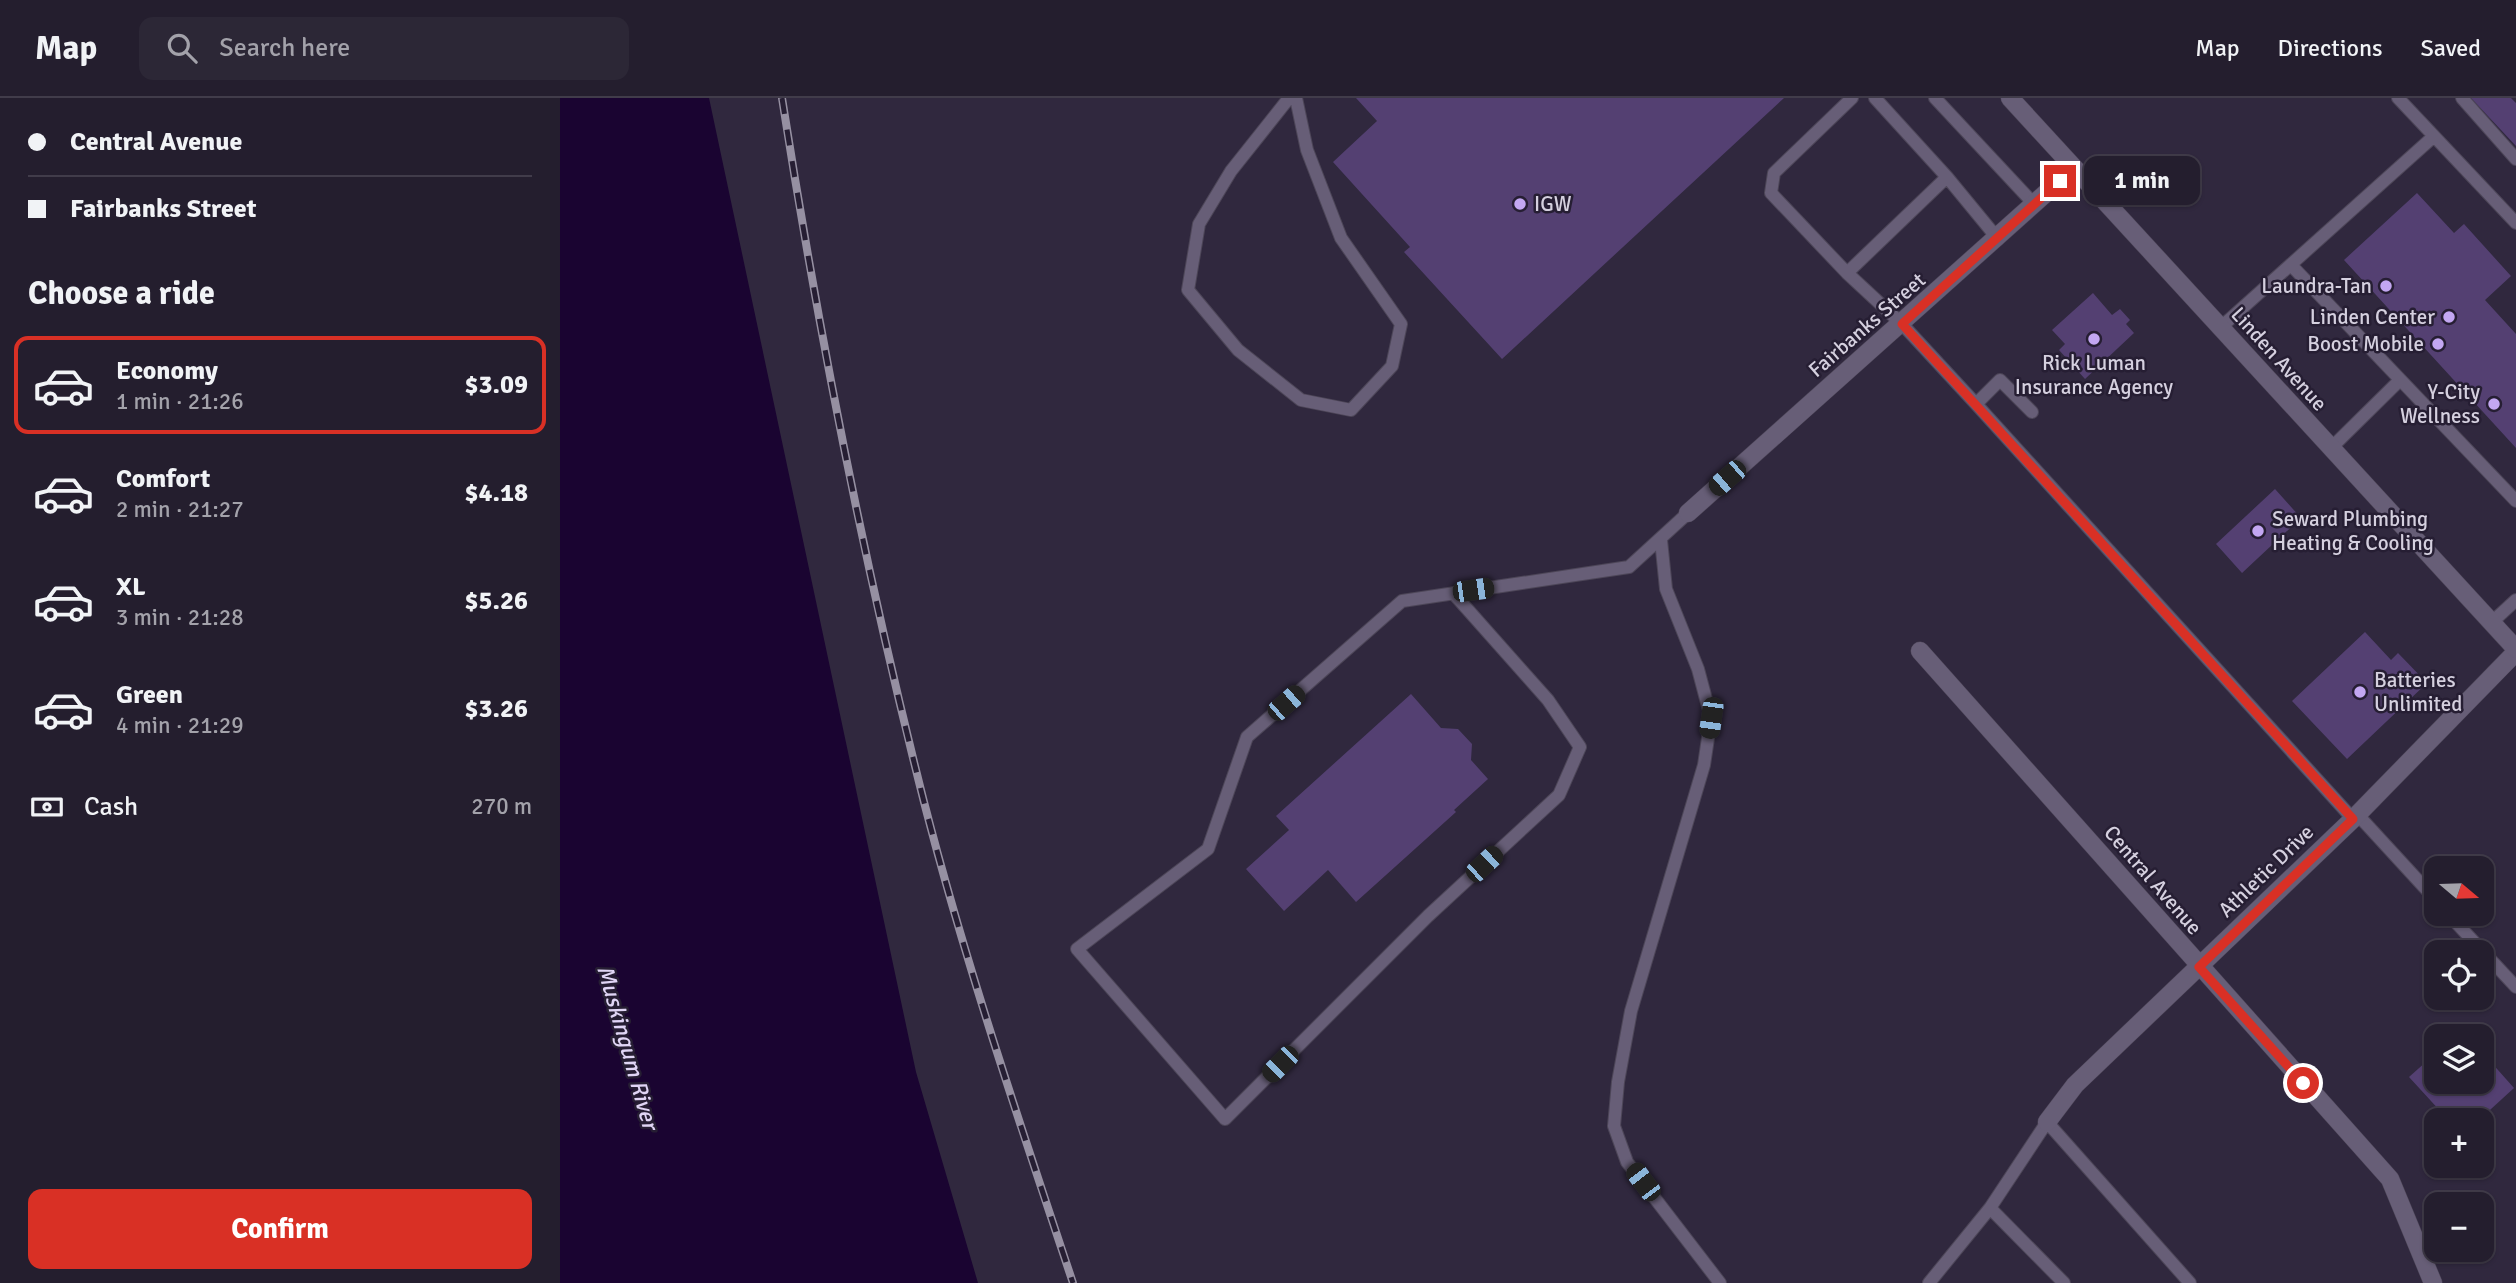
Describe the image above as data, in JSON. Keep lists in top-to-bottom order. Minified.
{"streets":{"street":["Fairbanks Street","Linden Avenue","Athletic Drive","Central Avenue"]},"crossings":[["Fairbanks Street","Linden Avenue"],["Linden Avenue","Athletic Drive"],["Athletic Drive","Central Avenue"]],"water":["Muskingum River"],"places":["IGW","Laundra-Tan","Linden Center","Rick Luman Insurance Agency","Boost Mobile","Y-City Wellness","Seward Plumbing Heating & Cooling","Batteries Unlimited"],"north":"right","page":{"header":"Map","search":"Search here","nav":["Map","Directions","Saved"],"banner":["Central Avenue","Fairbanks Street"],"bubble":"1 min","heading":"Choose a ride","list":[{"name":"Economy","note":"1 min · 21:26","value":"$3.09"},{"name":"Comfort","note":"2 min · 21:27","value":"$4.18"},{"name":"XL","note":"3 min · 21:28","value":"$5.26"},{"name":"Green","note":"4 min · 21:29","value":"$3.26"}],"pay":["Cash","270 m"],"map_buttons":["+","−"],"buttons":"Confirm"}}
